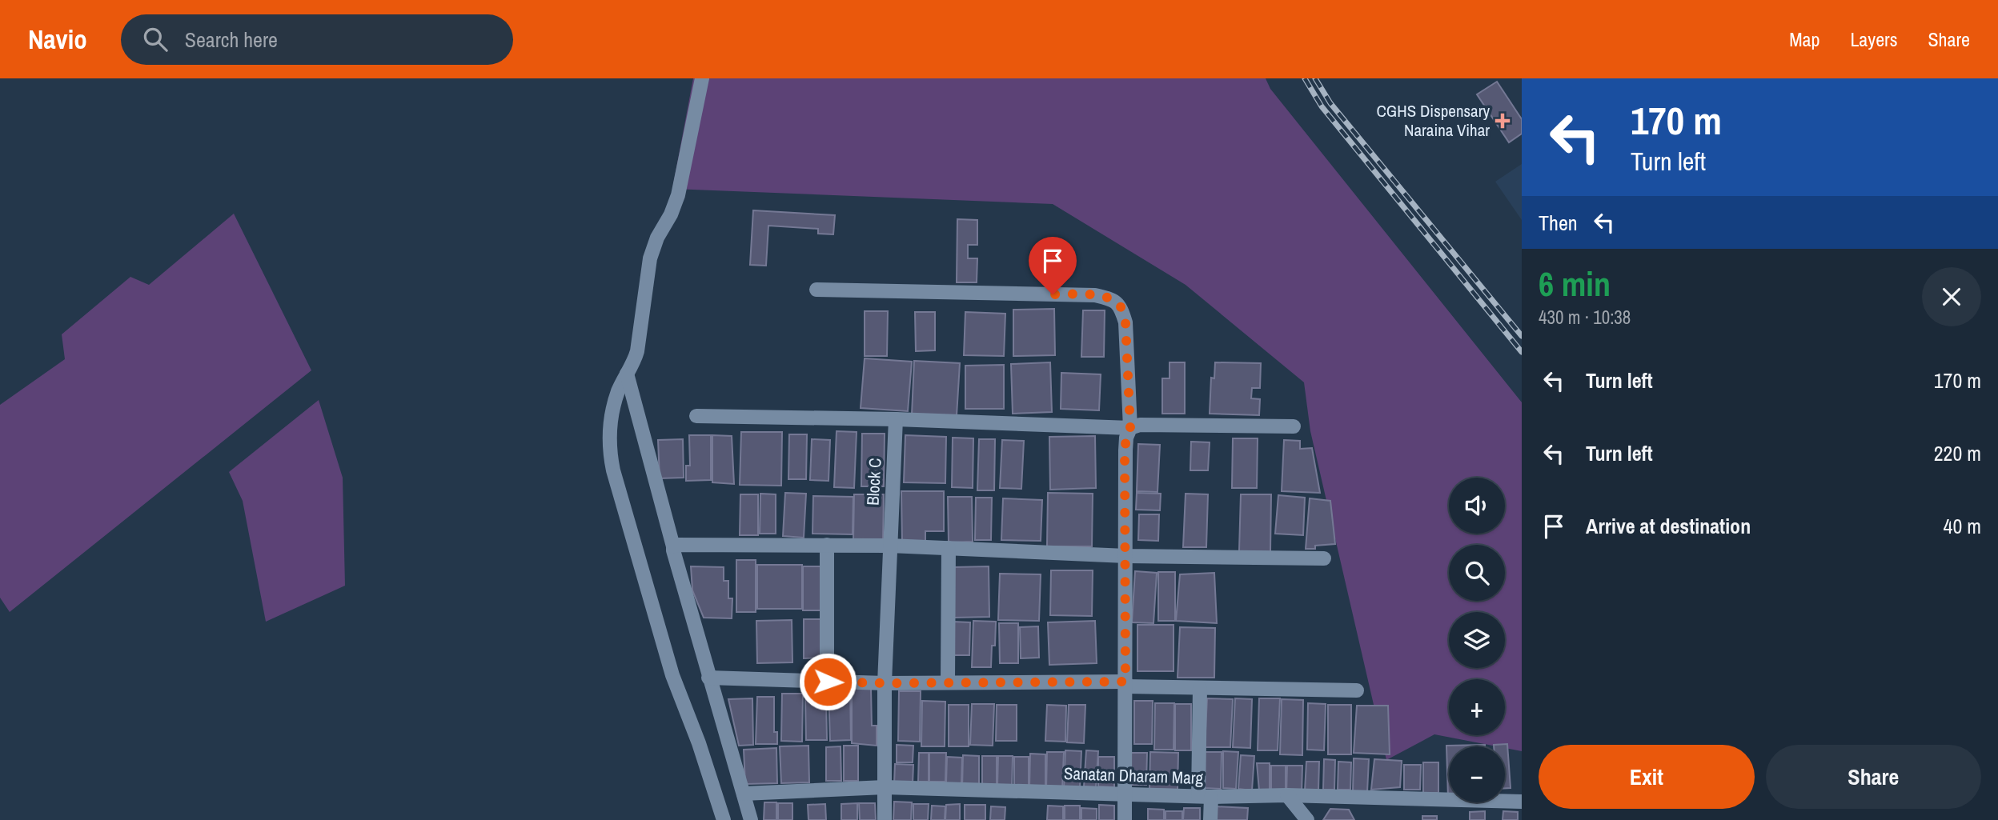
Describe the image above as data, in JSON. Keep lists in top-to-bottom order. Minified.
{"streets":{"street":["Block C","Sanatan Dharam Marg"]},"crossings":[["Block C","Sanatan Dharam Marg"]],"places":{"health":["CGHS Dispensary Naraina Vihar"]},"page":{"header":"Navio","search":"Search here","nav":["Map","Layers","Share"],"turn":["170 m","Turn left"],"then":"Then","heading":["6 min","430 m · 10:38"],"list":[{"name":"Turn left","value":"170 m"},{"name":"Turn left","value":"220 m"},{"name":"Arrive at destination","value":"40 m"}],"map_buttons":["+","−"],"buttons":["Exit","Share"]}}
